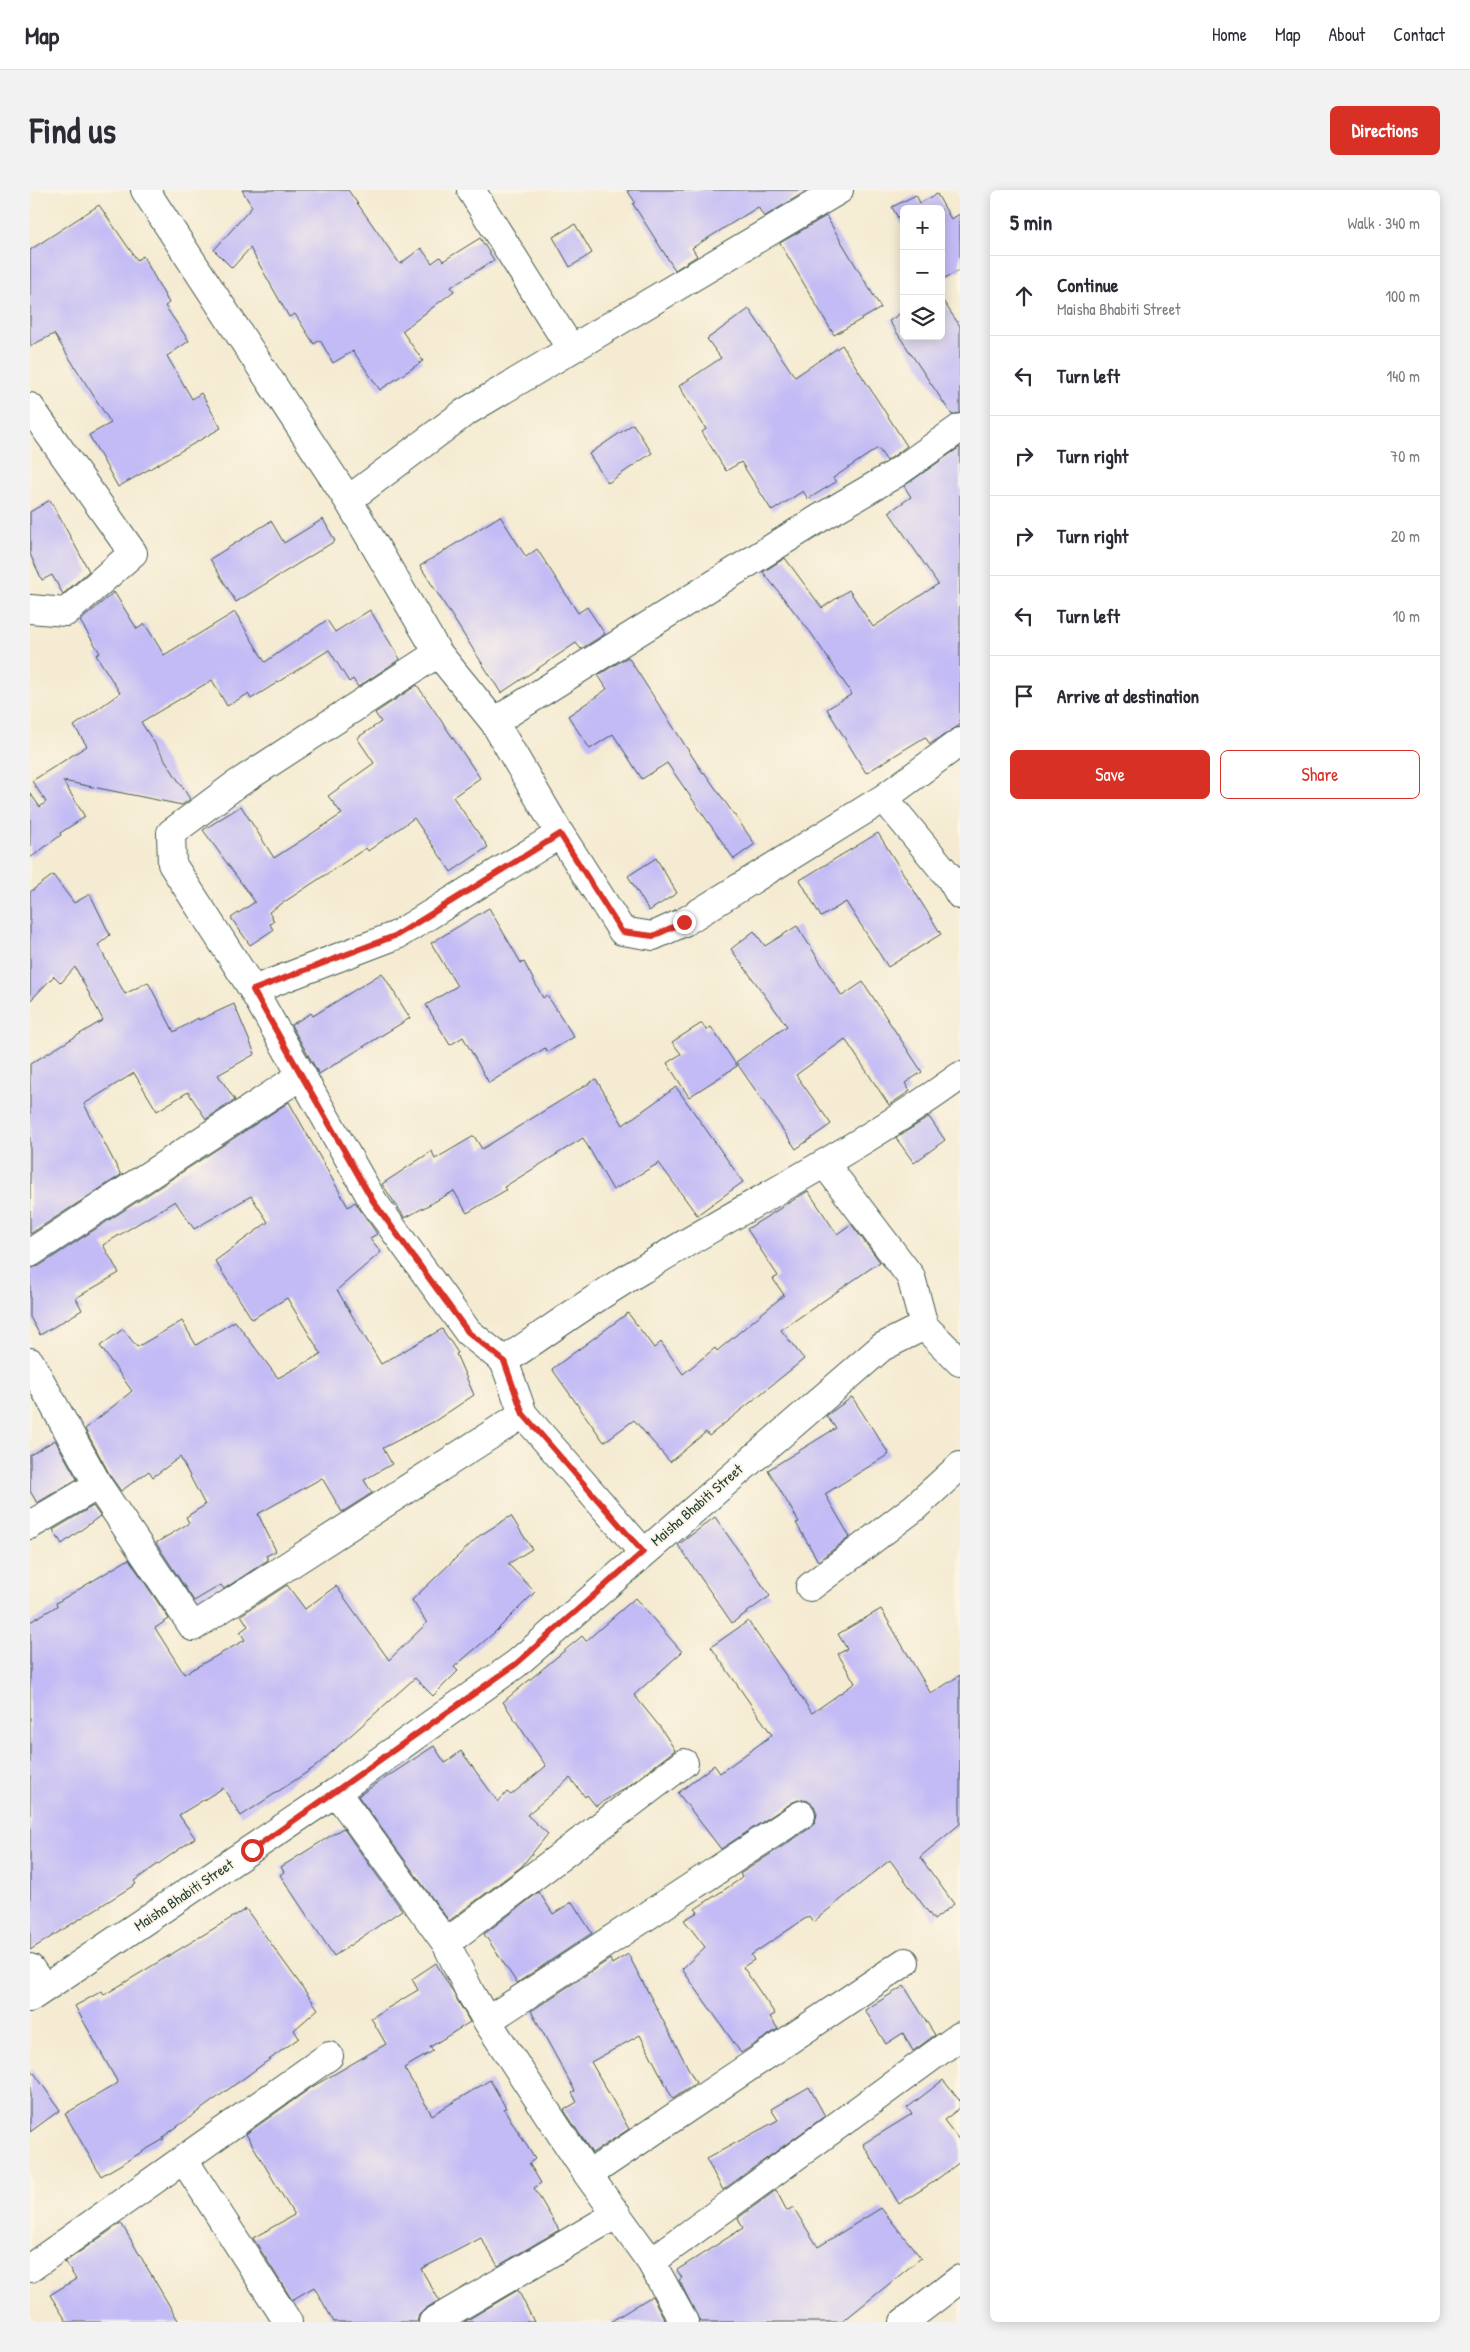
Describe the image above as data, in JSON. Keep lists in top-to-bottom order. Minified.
{"streets":{"street":["Maisha Bhabiti Street"]},"page":{"header":"Map","nav":["Home","Map","About","Contact"],"buttons":["Directions",["Save","Share"]],"title":"Find us","heading":["5 min","Walk · 340 m"],"map_buttons":["+","−"],"list":[["Continue","Maisha Bhabiti Street","100 m"],["Turn left","140 m"],["Turn right","70 m"],["Turn right","20 m"],["Turn left","10 m"],"Arrive at destination"]}}
